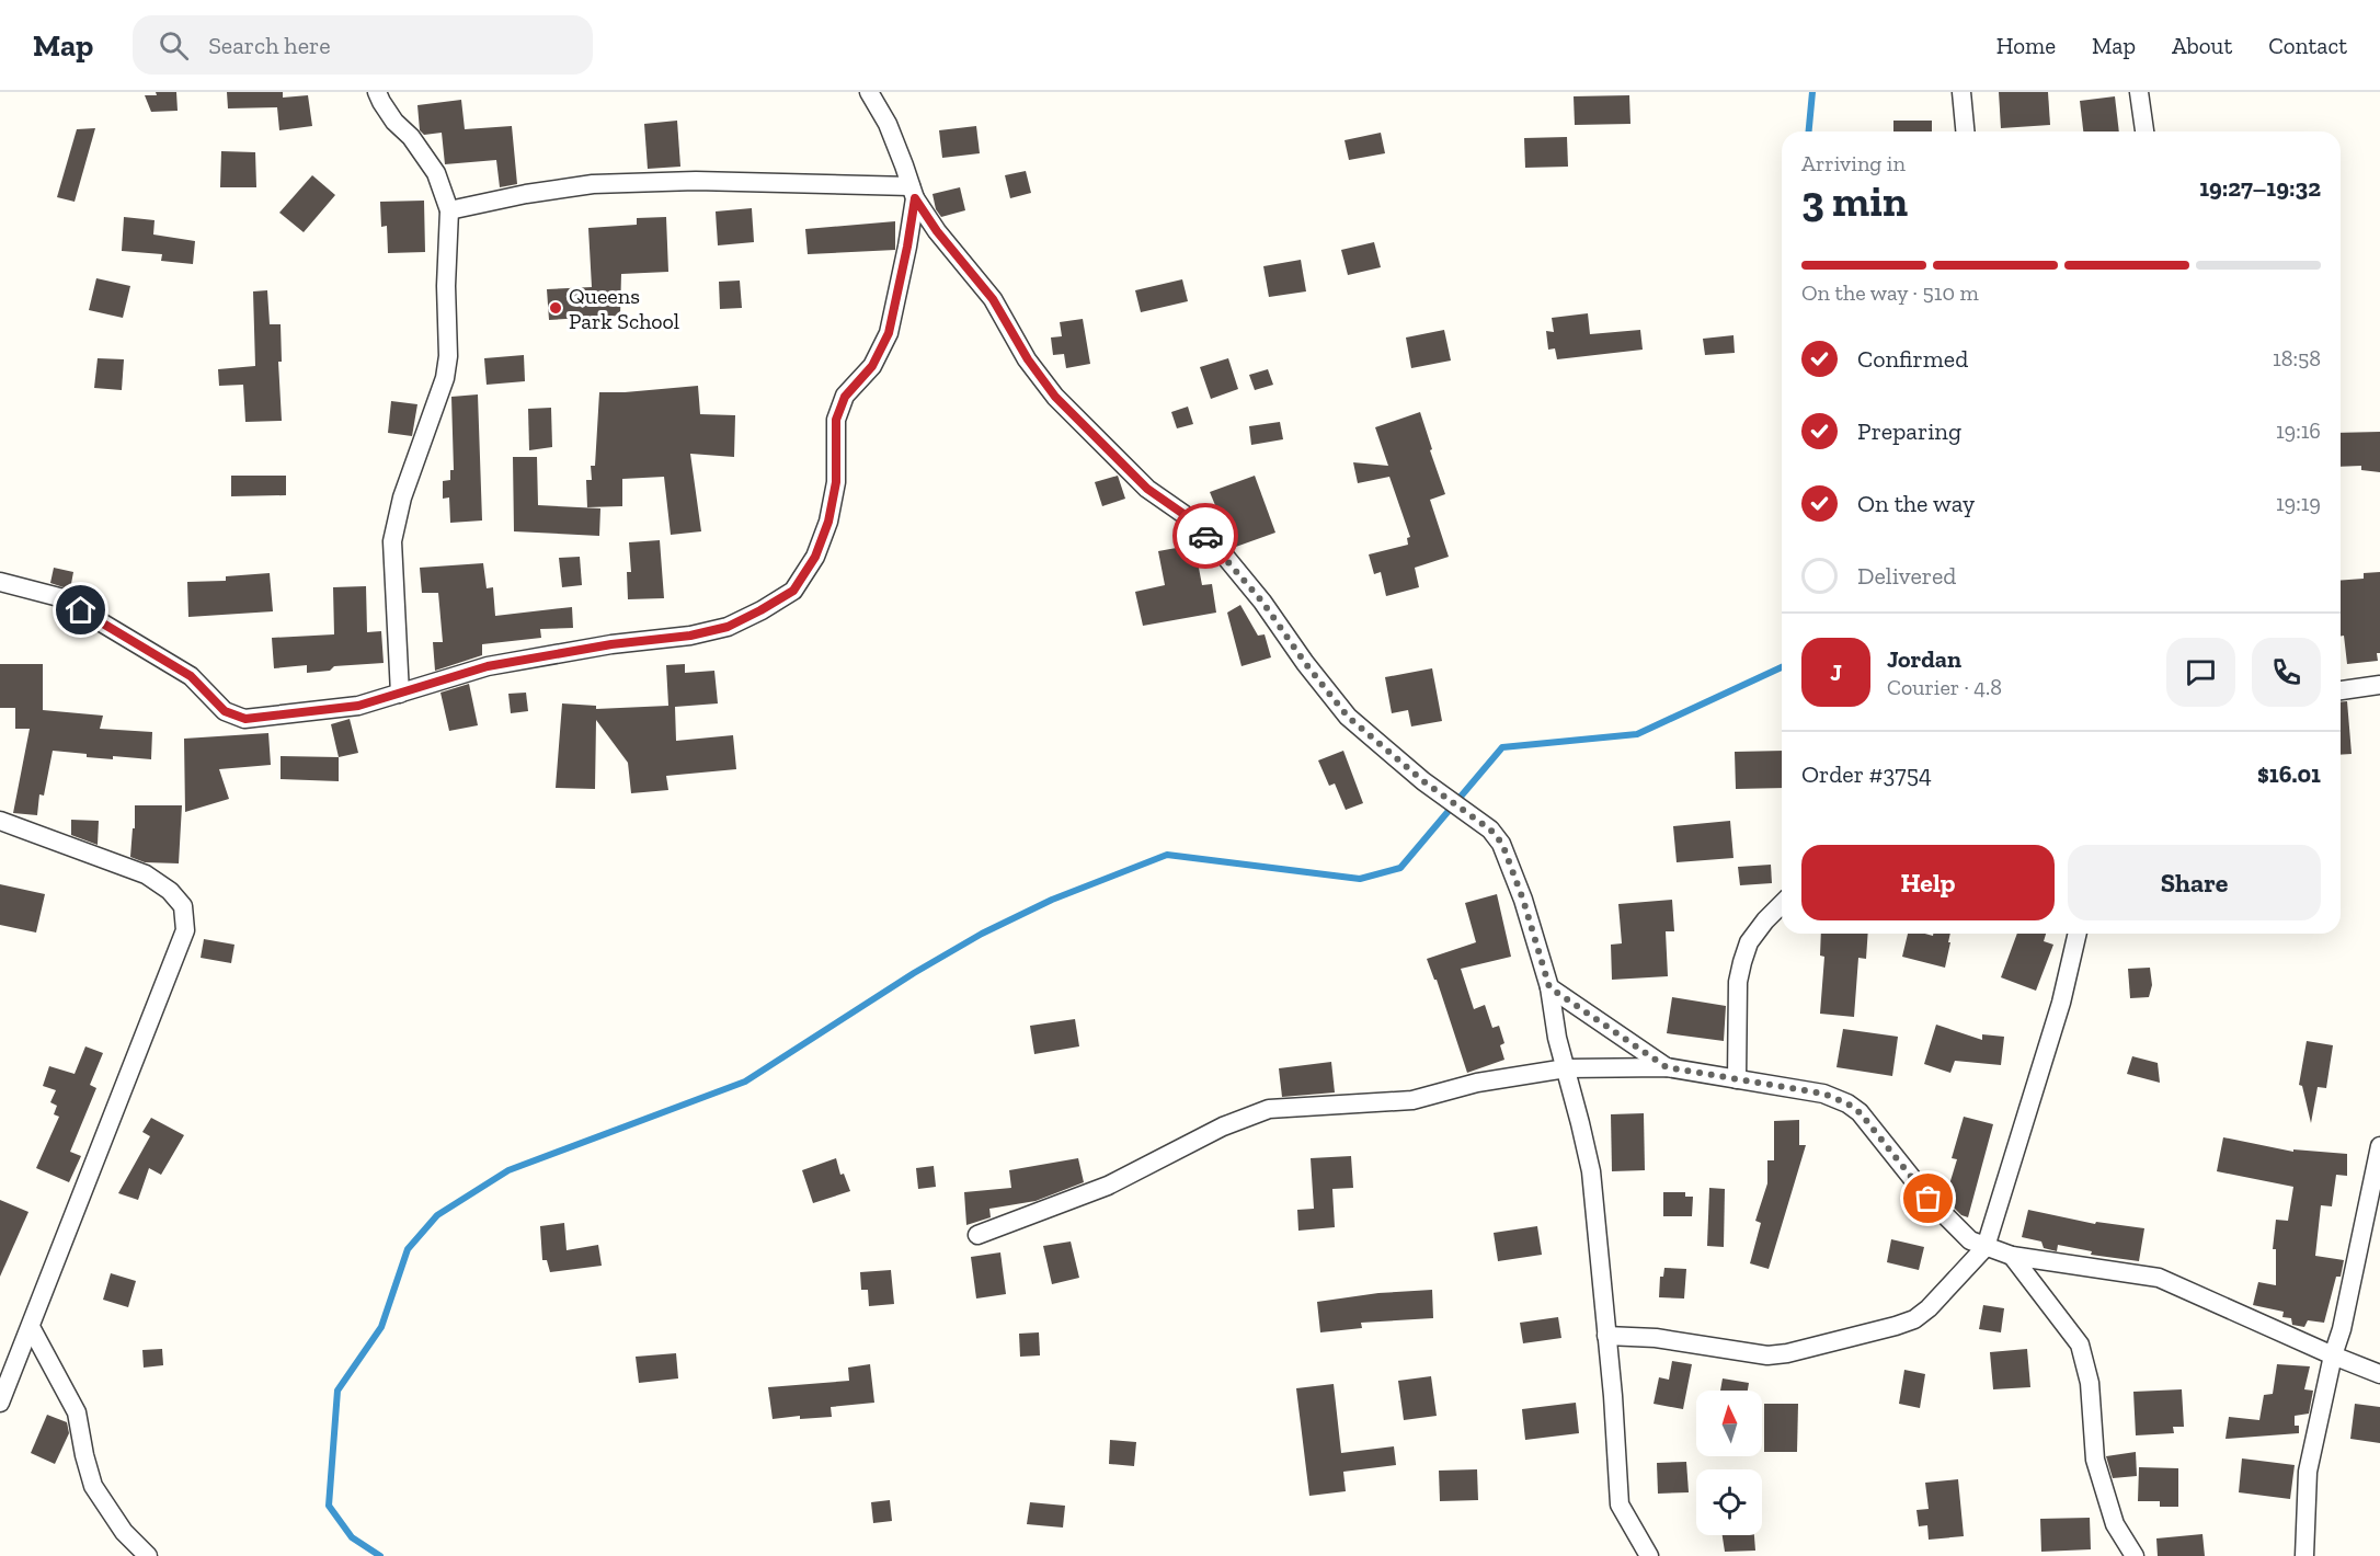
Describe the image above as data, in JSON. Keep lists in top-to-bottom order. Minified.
{"places":["Queens Park School"],"north":"top","page":{"header":"Map","search":"Search here","nav":["Home","Map","About","Contact"],"heading":["3 min","Arriving in","19:27–19:32"],"panel":["Jordan","Courier · 4.8","Order #3754","$16.01"],"bar":"On the way · 510 m","list":[["Confirmed","18:58"],["Preparing","19:16"],["On the way","19:19"],"Delivered"],"round":"J","buttons":["Help","Share"]}}
